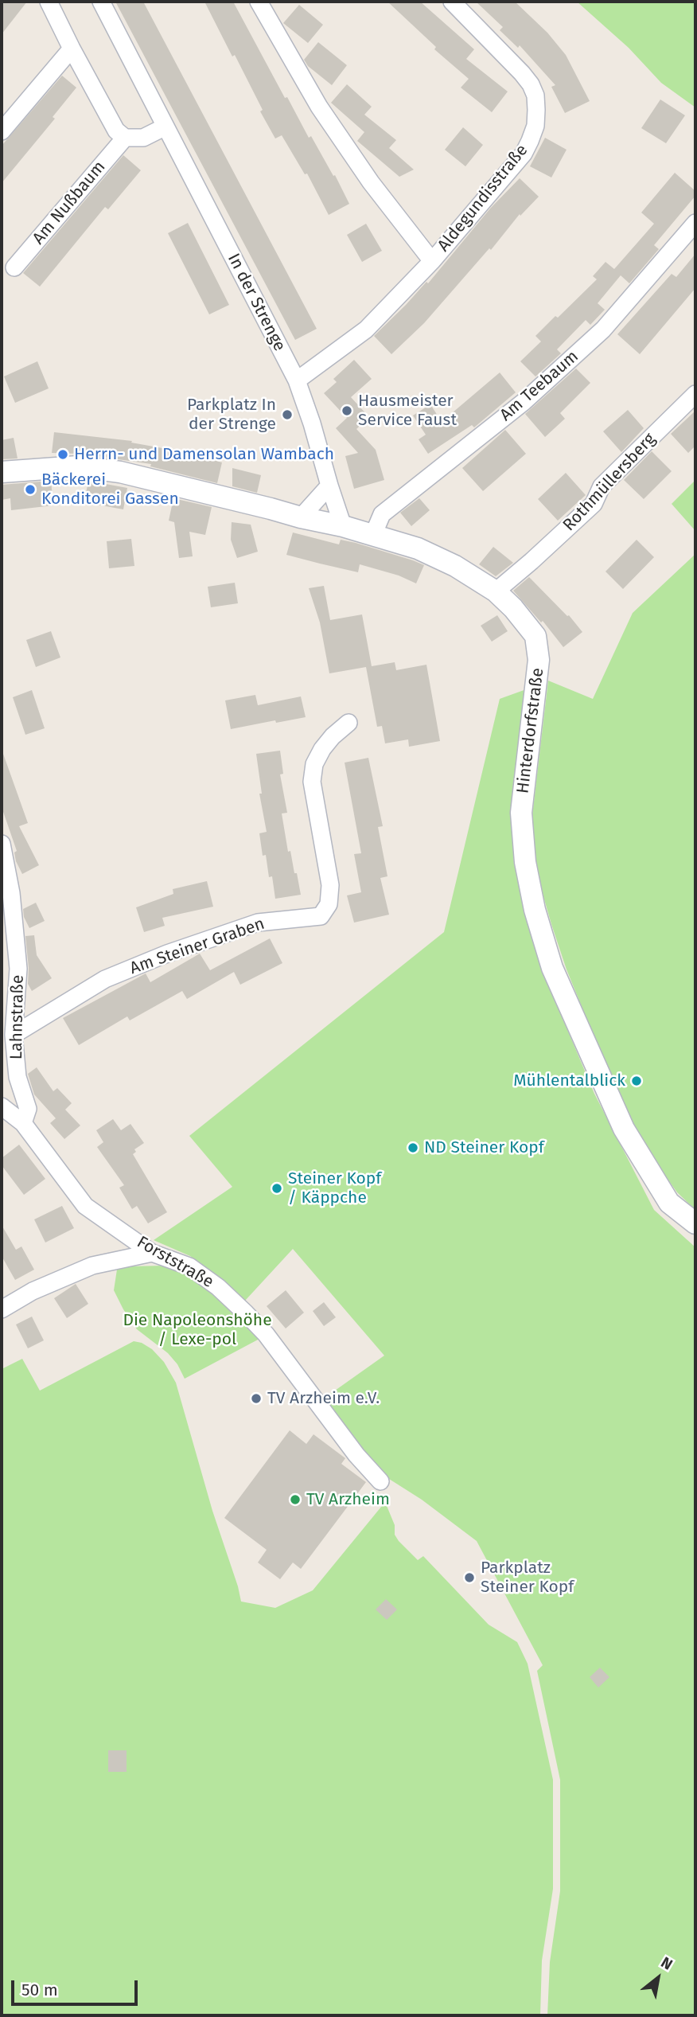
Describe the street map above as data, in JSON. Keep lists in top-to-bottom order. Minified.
{"streets":{"street":["Aldegundisstraße","Am Nußbaum","In der Strenge","Am Teebaum","Rothmüllersberg","Hinterdorfstraße","Am Steiner Graben","Lahnstraße","Forststraße"]},"crossings":[["Aldegundisstraße","In der Strenge"],["In der Strenge","Hinterdorfstraße"],["Am Teebaum","Hinterdorfstraße"],["Rothmüllersberg","Hinterdorfstraße"],["Am Steiner Graben","Lahnstraße"],["Lahnstraße","Forststraße"]],"parks":["Die Napoleonshöhe / Lexe-pol"],"places":["Hausmeister Service Faust","Parkplatz In der Strenge","Herrn- und Damensolan Wambach","Bäckerei Konditorei Gassen","Mühlentalblick","ND Steiner Kopf","Steiner Kopf / Käppche","TV Arzheim e.V.","TV Arzheim","Parkplatz Steiner Kopf"],"scale_bar":"50 m","north":"top right"}
